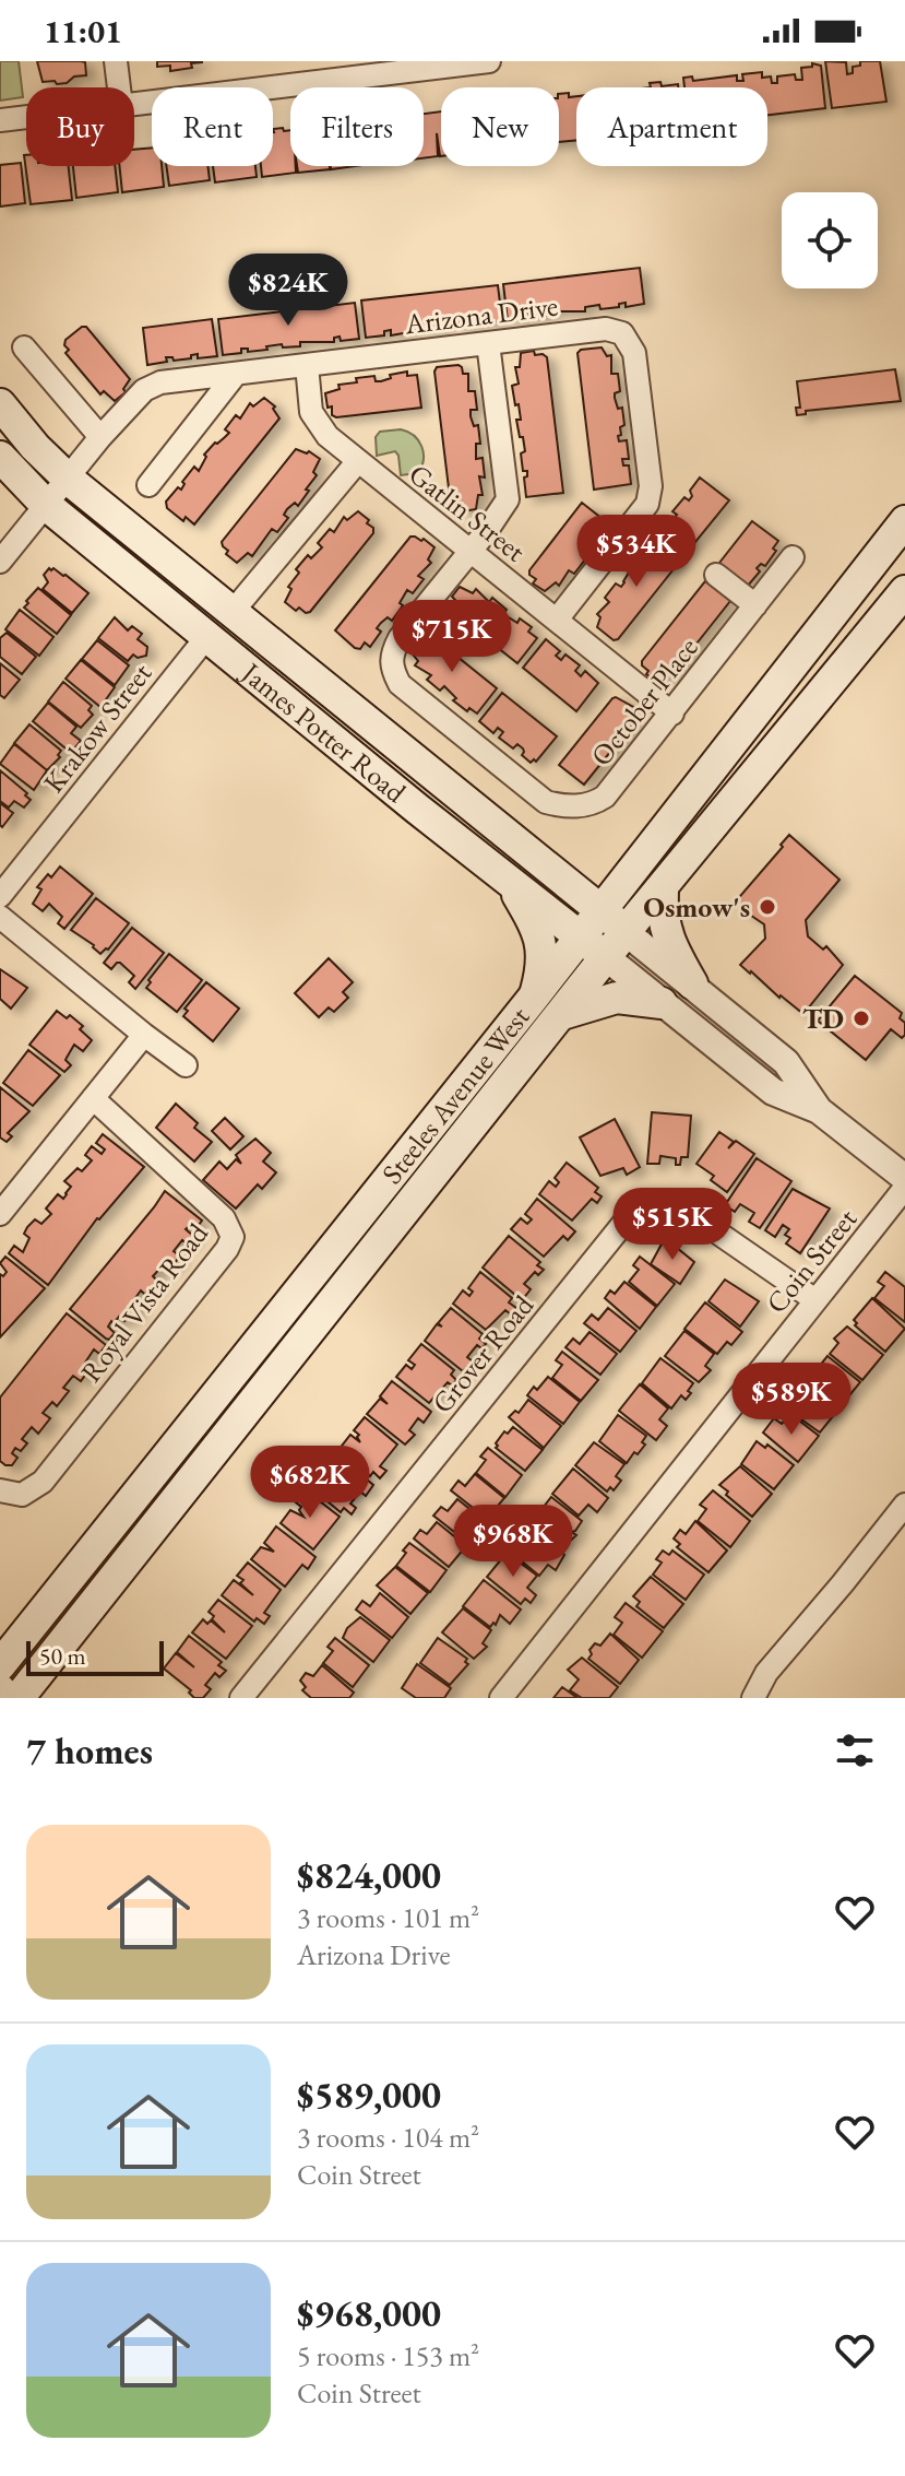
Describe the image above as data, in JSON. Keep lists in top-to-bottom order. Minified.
{"streets":{"main road":["James Potter Road","Steeles Avenue West"],"street":["Arizona Drive","Gatlin Street","October Place","Krakow Street","Coin Street","Royal Vista Road","Grover Road"]},"crossings":[["Arizona Drive","Gatlin Street"],["Arizona Drive","James Potter Road"],["Gatlin Street","October Place"],["Krakow Street","James Potter Road"],["James Potter Road","Steeles Avenue West"],["Coin Street","Grover Road"]],"places":["Osmow's","TD"],"scale_bar":"50 m","page":{"status":"11:01","chip":["Buy","Rent","Filters","New","Apartment"],"price":["$824K","$534K","$715K","$515K","$589K","$682K","$968K"],"scale":"50 m","heading":"7 homes","list":[{"name":"$824,000","note":"3 rooms · 101 m² · Arizona Drive"},{"name":"$589,000","note":"3 rooms · 104 m² · Coin Street"},{"name":"$968,000","note":"5 rooms · 153 m² · Coin Street"}]}}
